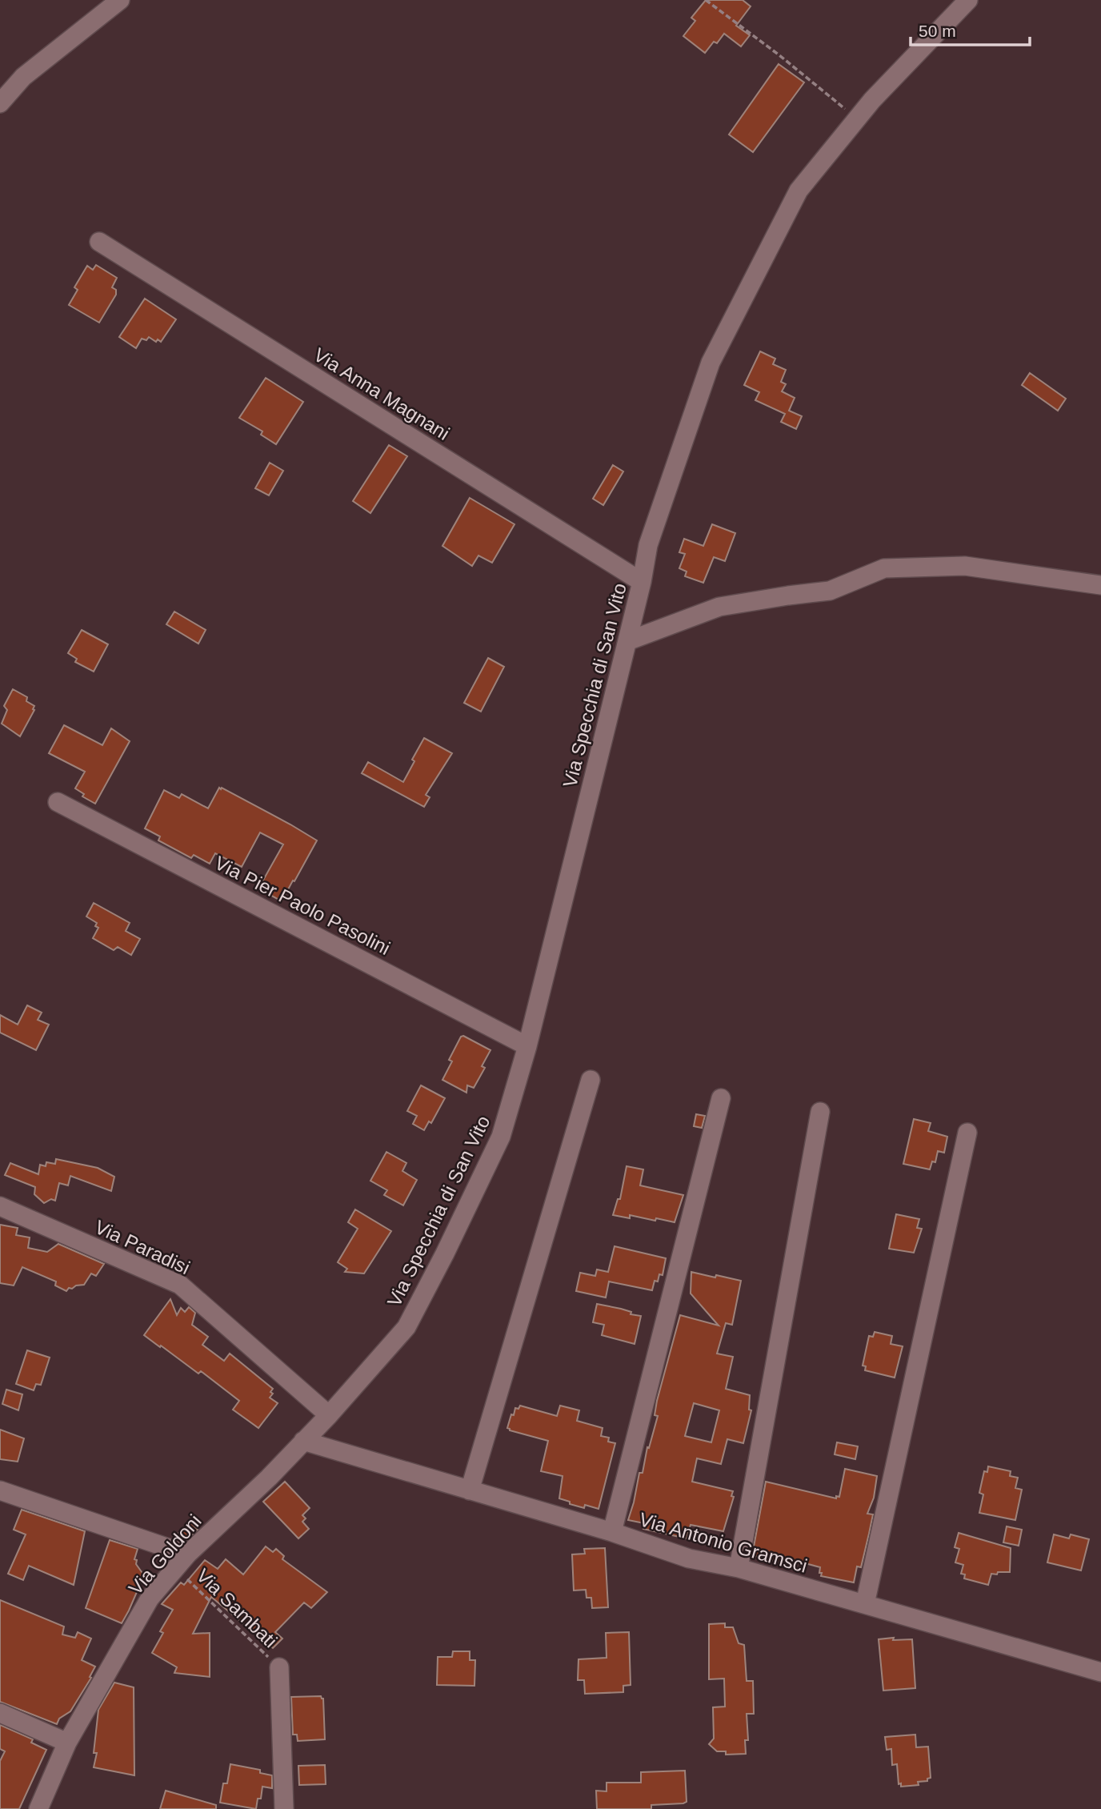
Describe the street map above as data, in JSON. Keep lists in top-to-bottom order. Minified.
{"streets":{"street":["Via Anna Magnani","Via Specchia di San Vito","Via Pier Paolo Pasolini","Via Paradisi","Via Antonio Gramsci","Via Goldoni"],"path":["Via Sambati"]},"crossings":[["Via Anna Magnani","Via Specchia di San Vito"],["Via Specchia di San Vito","Via Pier Paolo Pasolini"],["Via Specchia di San Vito","Via Paradisi"],["Via Specchia di San Vito","Via Goldoni"],["Via Paradisi","Via Goldoni"],["Via Antonio Gramsci","Via Goldoni"],["Via Goldoni","Via Sambati"]],"scale_bar":"50 m"}
